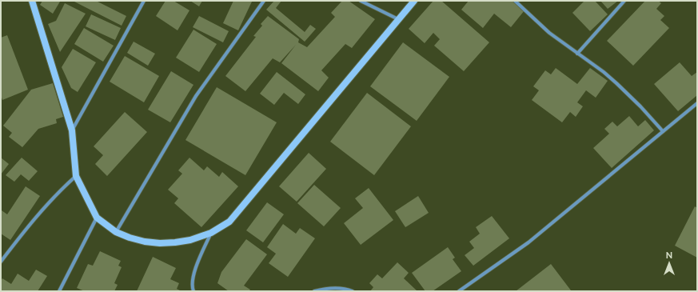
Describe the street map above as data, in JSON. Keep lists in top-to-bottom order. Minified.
{"north":"top"}
